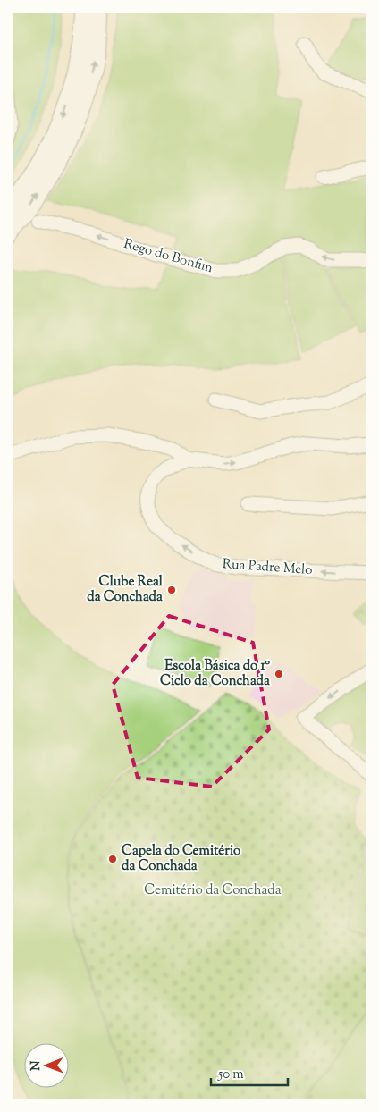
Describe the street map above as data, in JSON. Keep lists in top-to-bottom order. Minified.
{"streets":{"street":["Rego do Bonfim","Rua Padre Melo"]},"one_way":["Rego do Bonfim"],"parks":["Cemitério da Conchada"],"places":["Clube Real da Conchada","Escola Básica do 1º Ciclo da Conchada","Capela do Cemitério da Conchada"],"scale_bar":"50 m","north":"left"}
